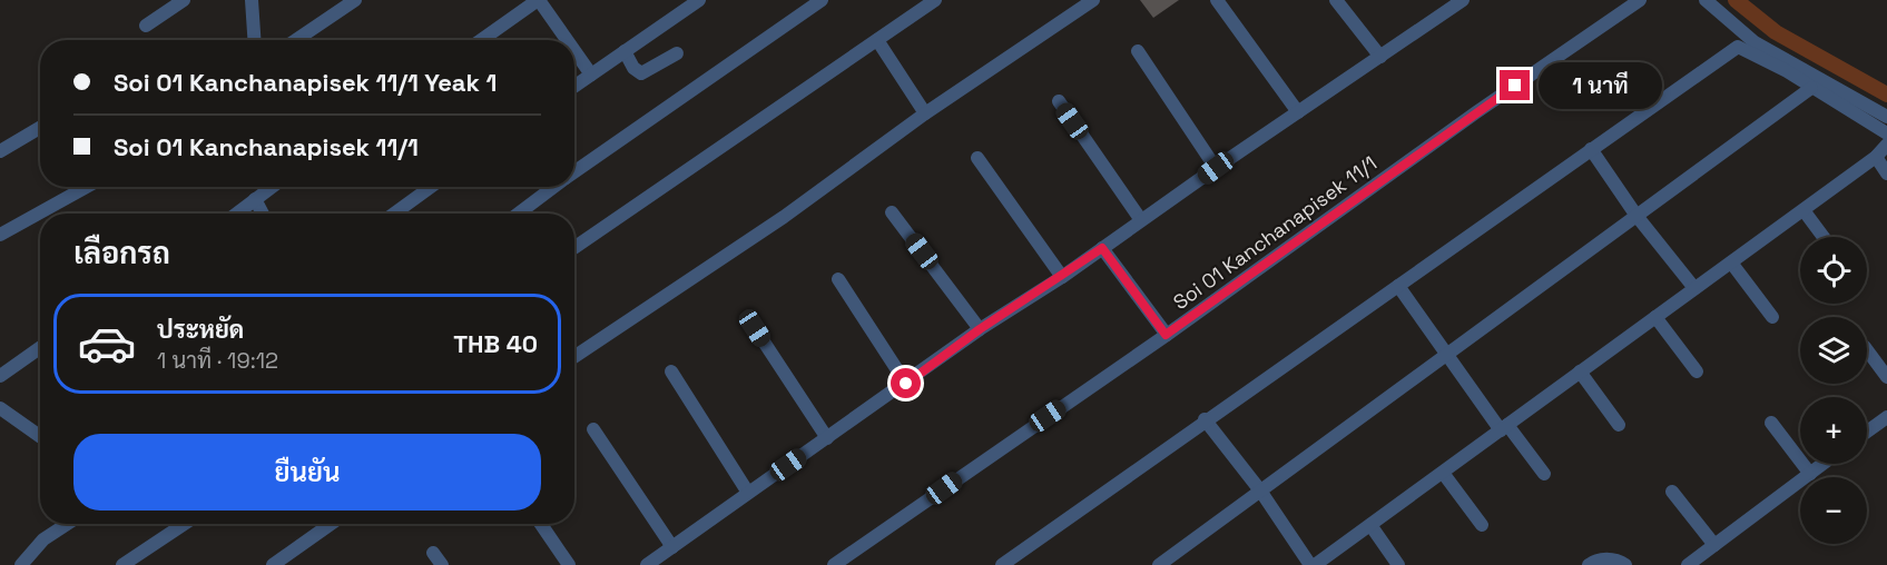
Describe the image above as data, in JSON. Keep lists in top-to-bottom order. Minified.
{"streets":{"street":["Soi 01 Kanchanapisek 11/1"]},"page":{"banner":["Soi 01 Kanchanapisek 11/1 Yeak 1","Soi 01 Kanchanapisek 11/1"],"bubble":"1 นาที","heading":"เลือกรถ","map_buttons":["+","−"],"list":[{"name":"ประหยัด","note":"1 นาที · 19:12","value":"THB 40"}],"buttons":"ยืนยัน"}}
